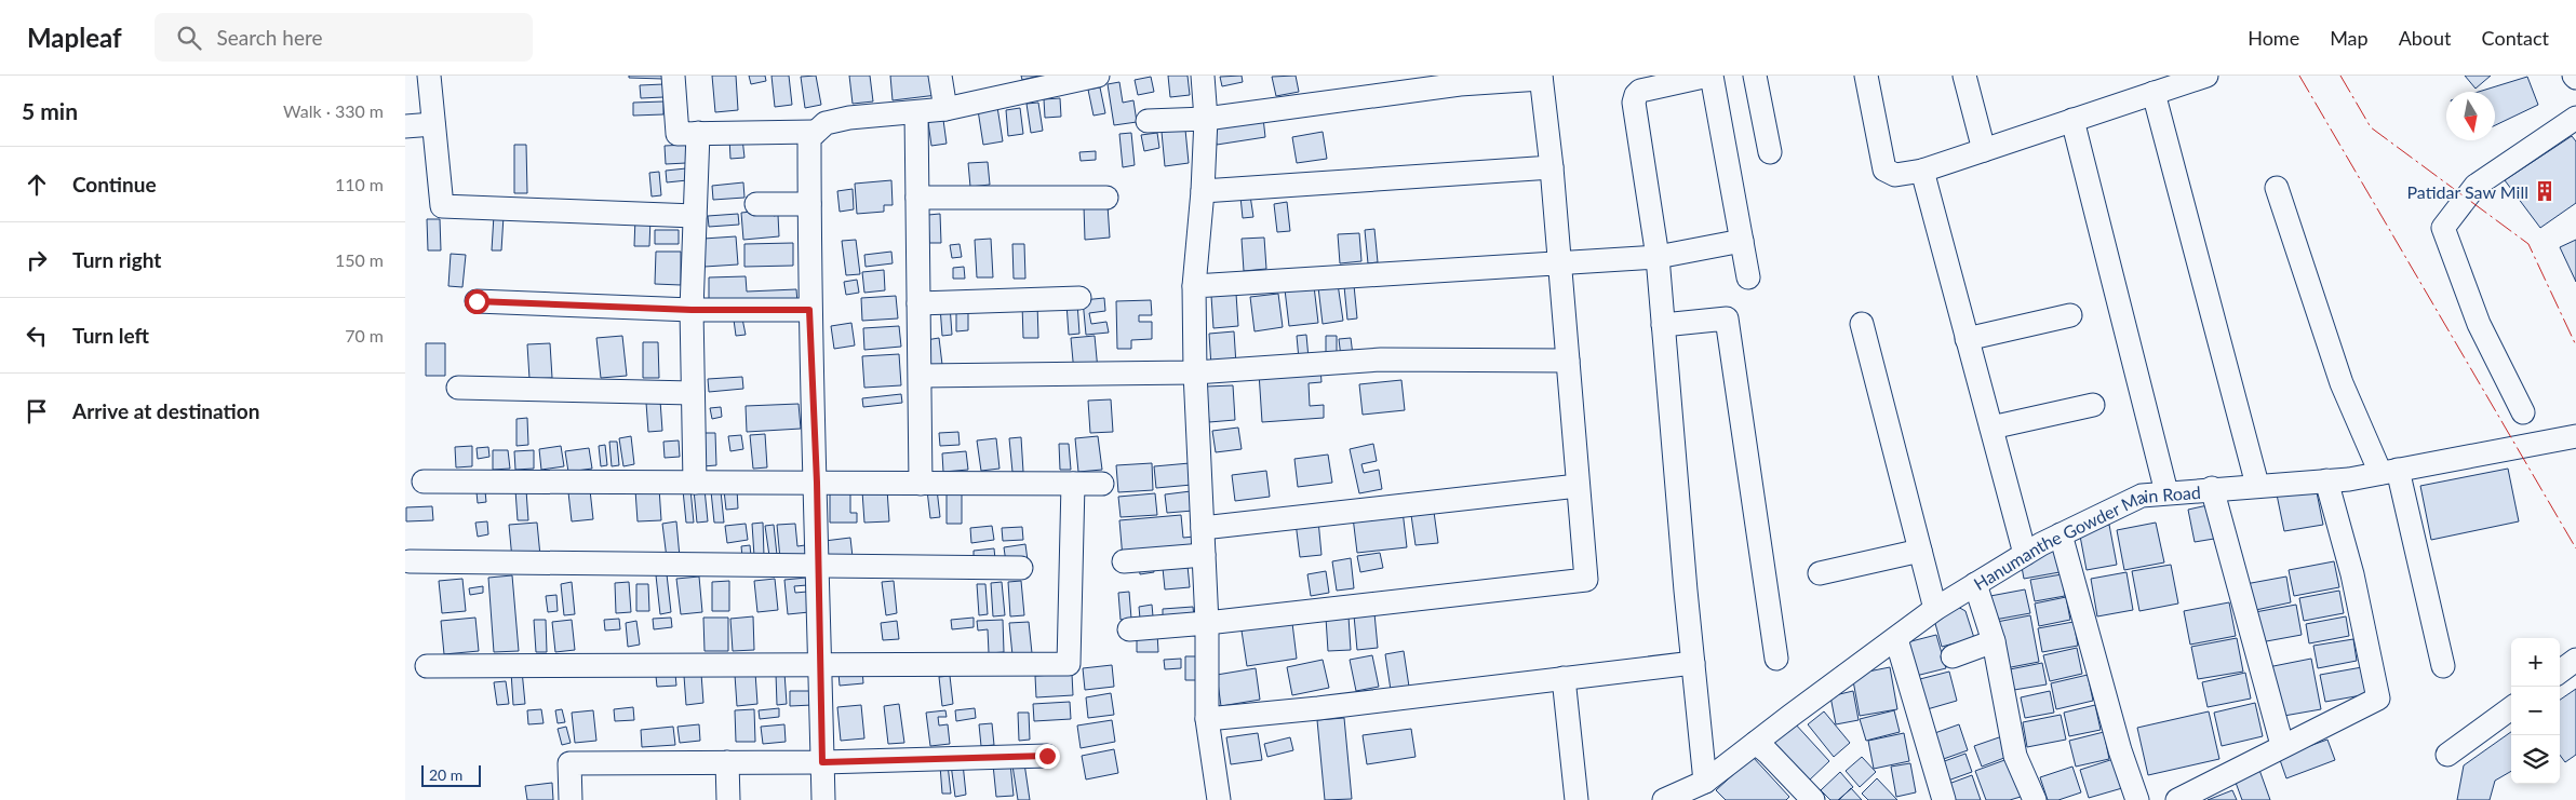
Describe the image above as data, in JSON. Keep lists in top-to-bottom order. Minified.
{"streets":{"street":["Hanumanthe Gowder Main Road"]},"places":{"building":["Patidar Saw Mill"]},"scale_bar":"20 m","north":"bottom","page":{"header":"Mapleaf","search":"Search here","nav":["Home","Map","About","Contact"],"heading":["5 min","Walk · 330 m"],"list":[["Continue","110 m"],["Turn right","150 m"],["Turn left","70 m"],"Arrive at destination"],"map_buttons":["+","−"],"scale":"20 m"}}
